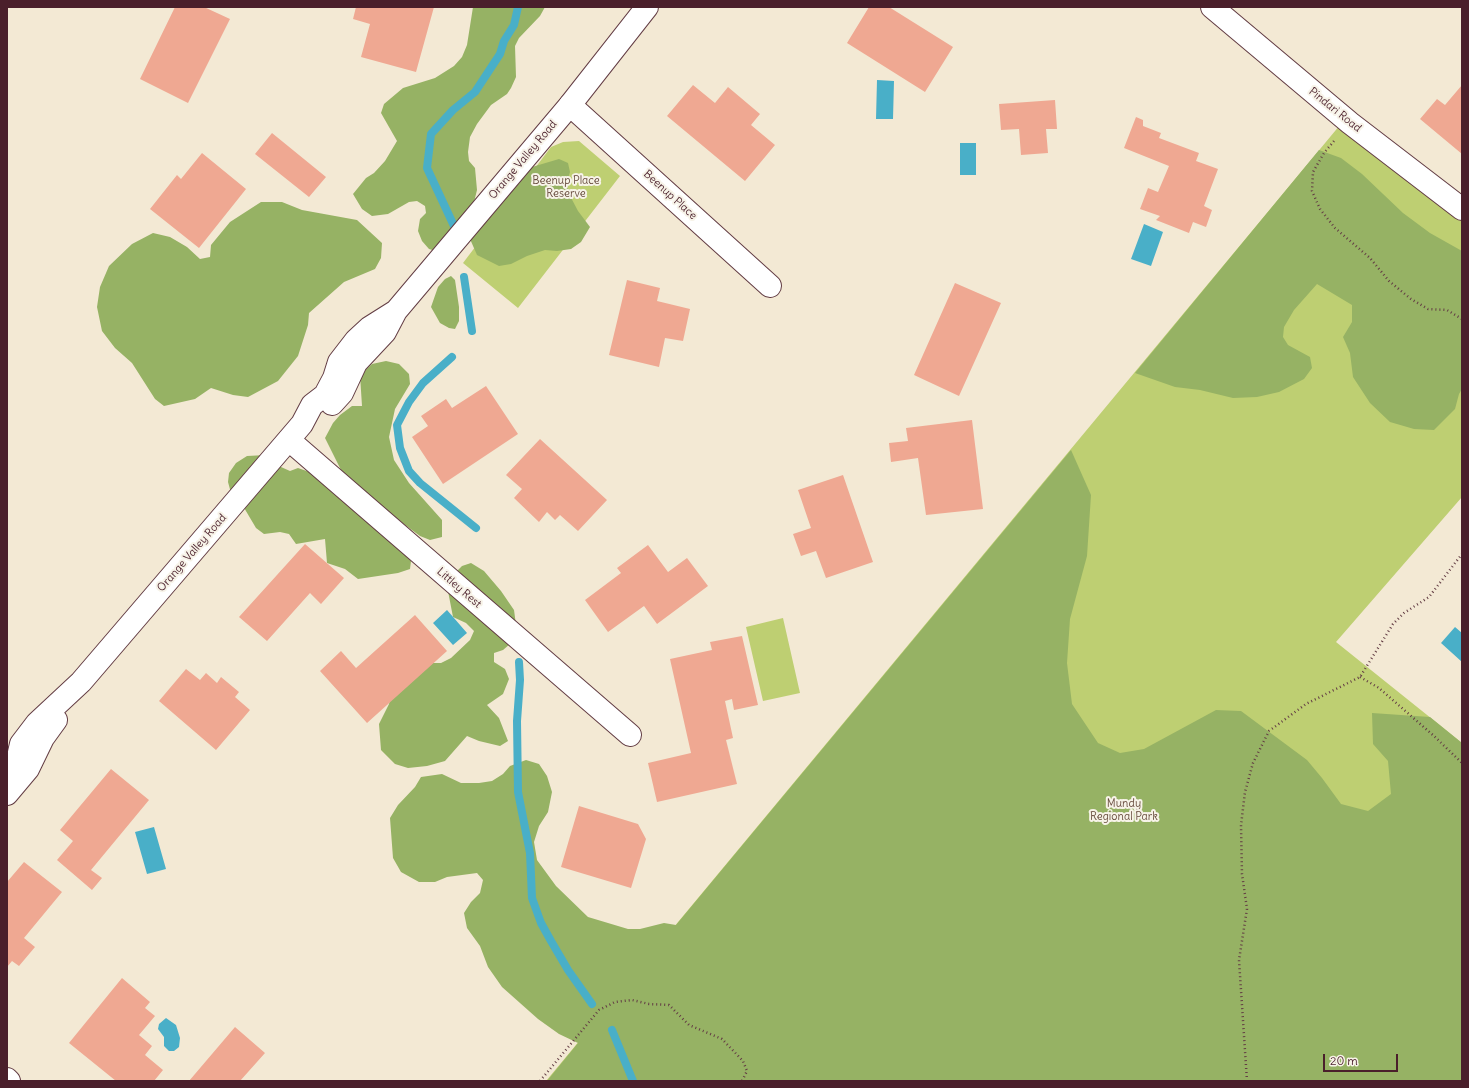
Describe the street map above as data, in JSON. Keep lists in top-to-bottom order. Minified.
{"streets":{"street":["Pindari Road","Orange Valley Road","Beenup Place","Littley Rest"]},"crossings":[["Orange Valley Road","Beenup Place"],["Orange Valley Road","Littley Rest"]],"parks":["Beenup Place Reserve","Mundy Regional Park"],"scale_bar":"20 m"}
